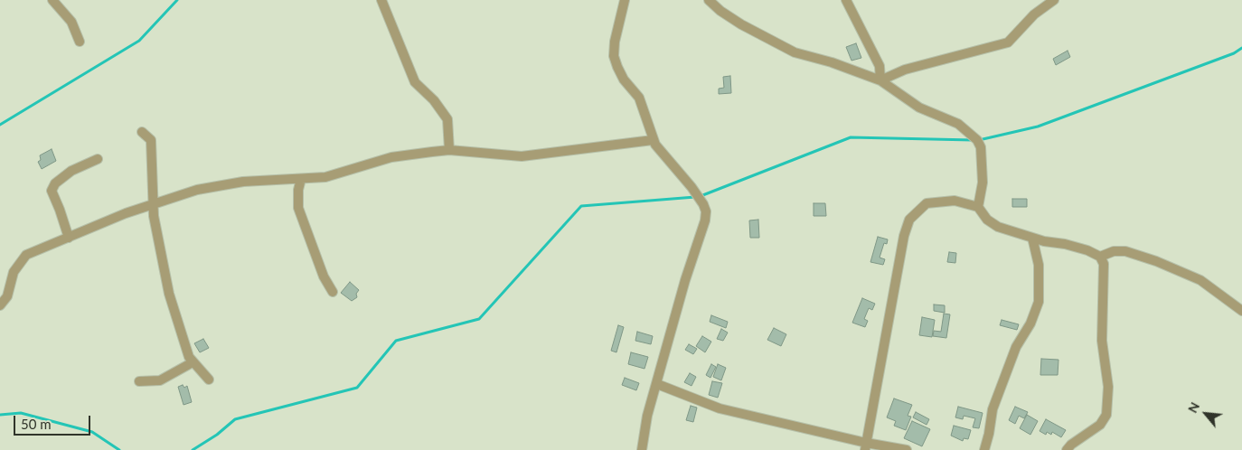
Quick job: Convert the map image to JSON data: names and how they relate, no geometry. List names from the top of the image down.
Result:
{
  "scale_bar": "50 m",
  "north": "top left"
}
